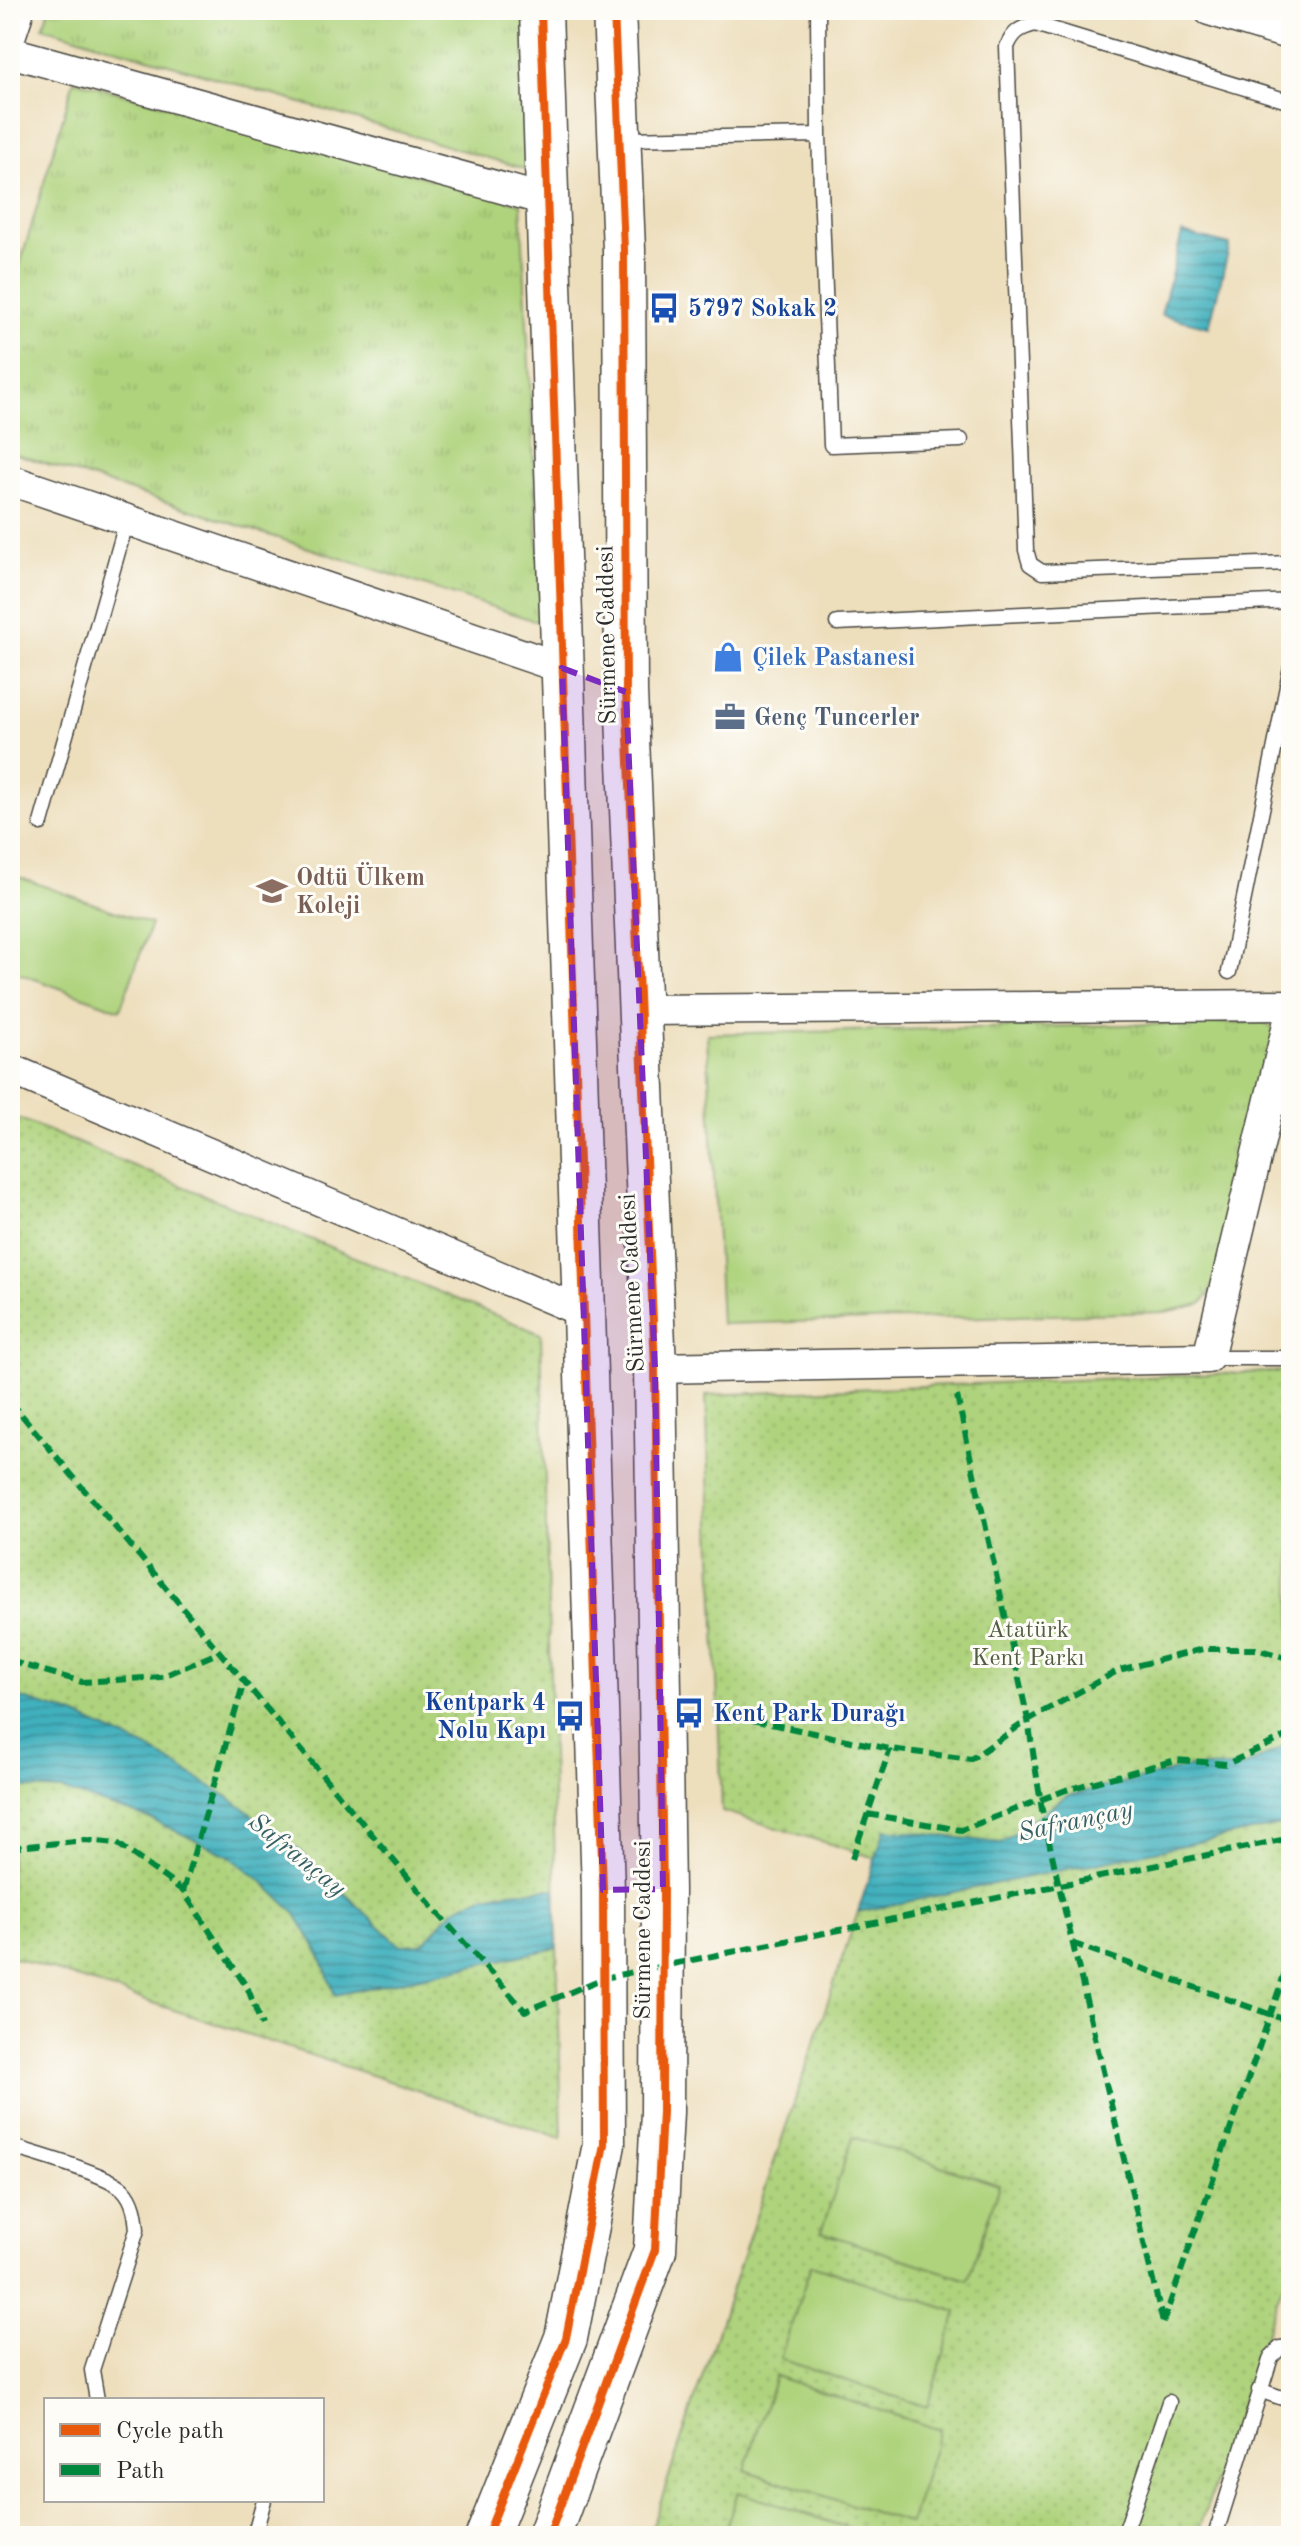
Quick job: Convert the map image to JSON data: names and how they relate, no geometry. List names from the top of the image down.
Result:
{
  "streets": {
    "main road": ["Sürmene Caddesi"]
  },
  "water": ["Safrançay"],
  "parks": ["Atatürk Kent Parkı"],
  "places": {
    "bus stop": ["5797 Sokak 2", "Kent Park Durağı", "Kentpark 4 Nolu Kapı"],
    "shop": ["Çilek Pastanesi"],
    "office": ["Genç Tuncerler"],
    "school or university": ["Odtü Ülkem Koleji"]
  },
  "legend": ["Cycle path", "Path"]
}
